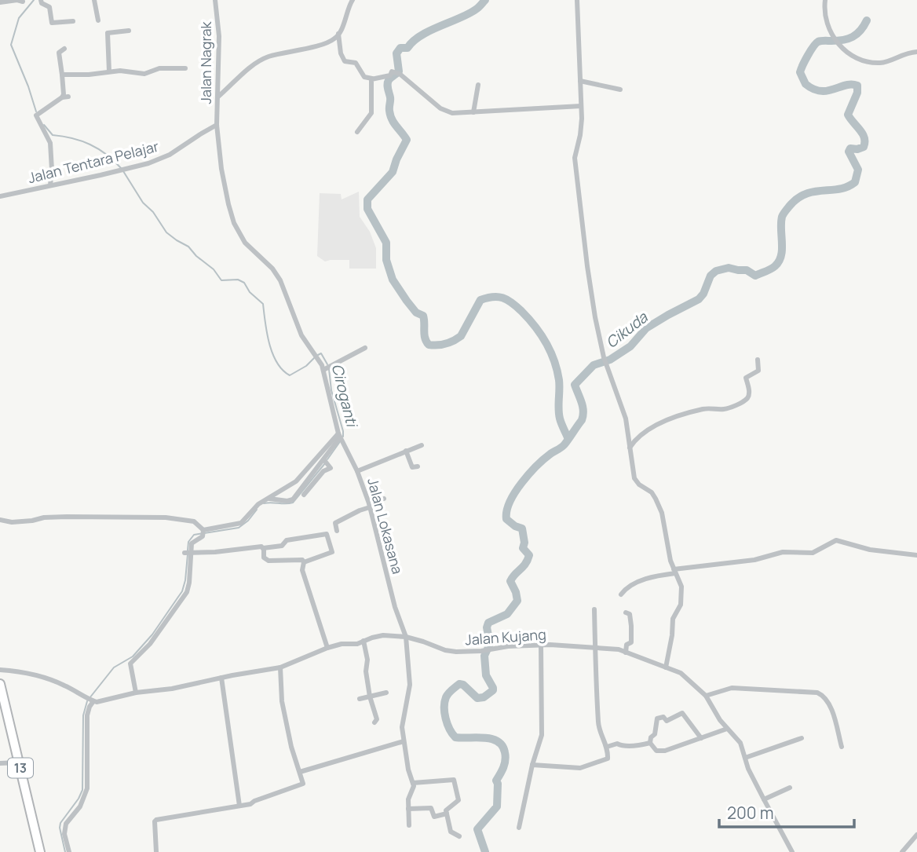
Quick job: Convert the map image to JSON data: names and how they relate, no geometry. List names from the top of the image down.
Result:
{
  "streets": {
    "highway": ["13"],
    "street": [
      "Jalan Nagrak",
      "Jalan Tentara Pelajar",
      "Jalan Lokasana",
      "Jalan Kujang"
    ]
  },
  "crossings": [
    ["Jalan Nagrak", "Jalan Tentara Pelajar"],
    ["Jalan Nagrak", "Jalan Lokasana"],
    ["Jalan Tentara Pelajar", "Jalan Lokasana"],
    ["Jalan Lokasana", "Jalan Kujang"]
  ],
  "water": ["Cikuda", "Ciroganti"],
  "scale_bar": "200 m"
}
